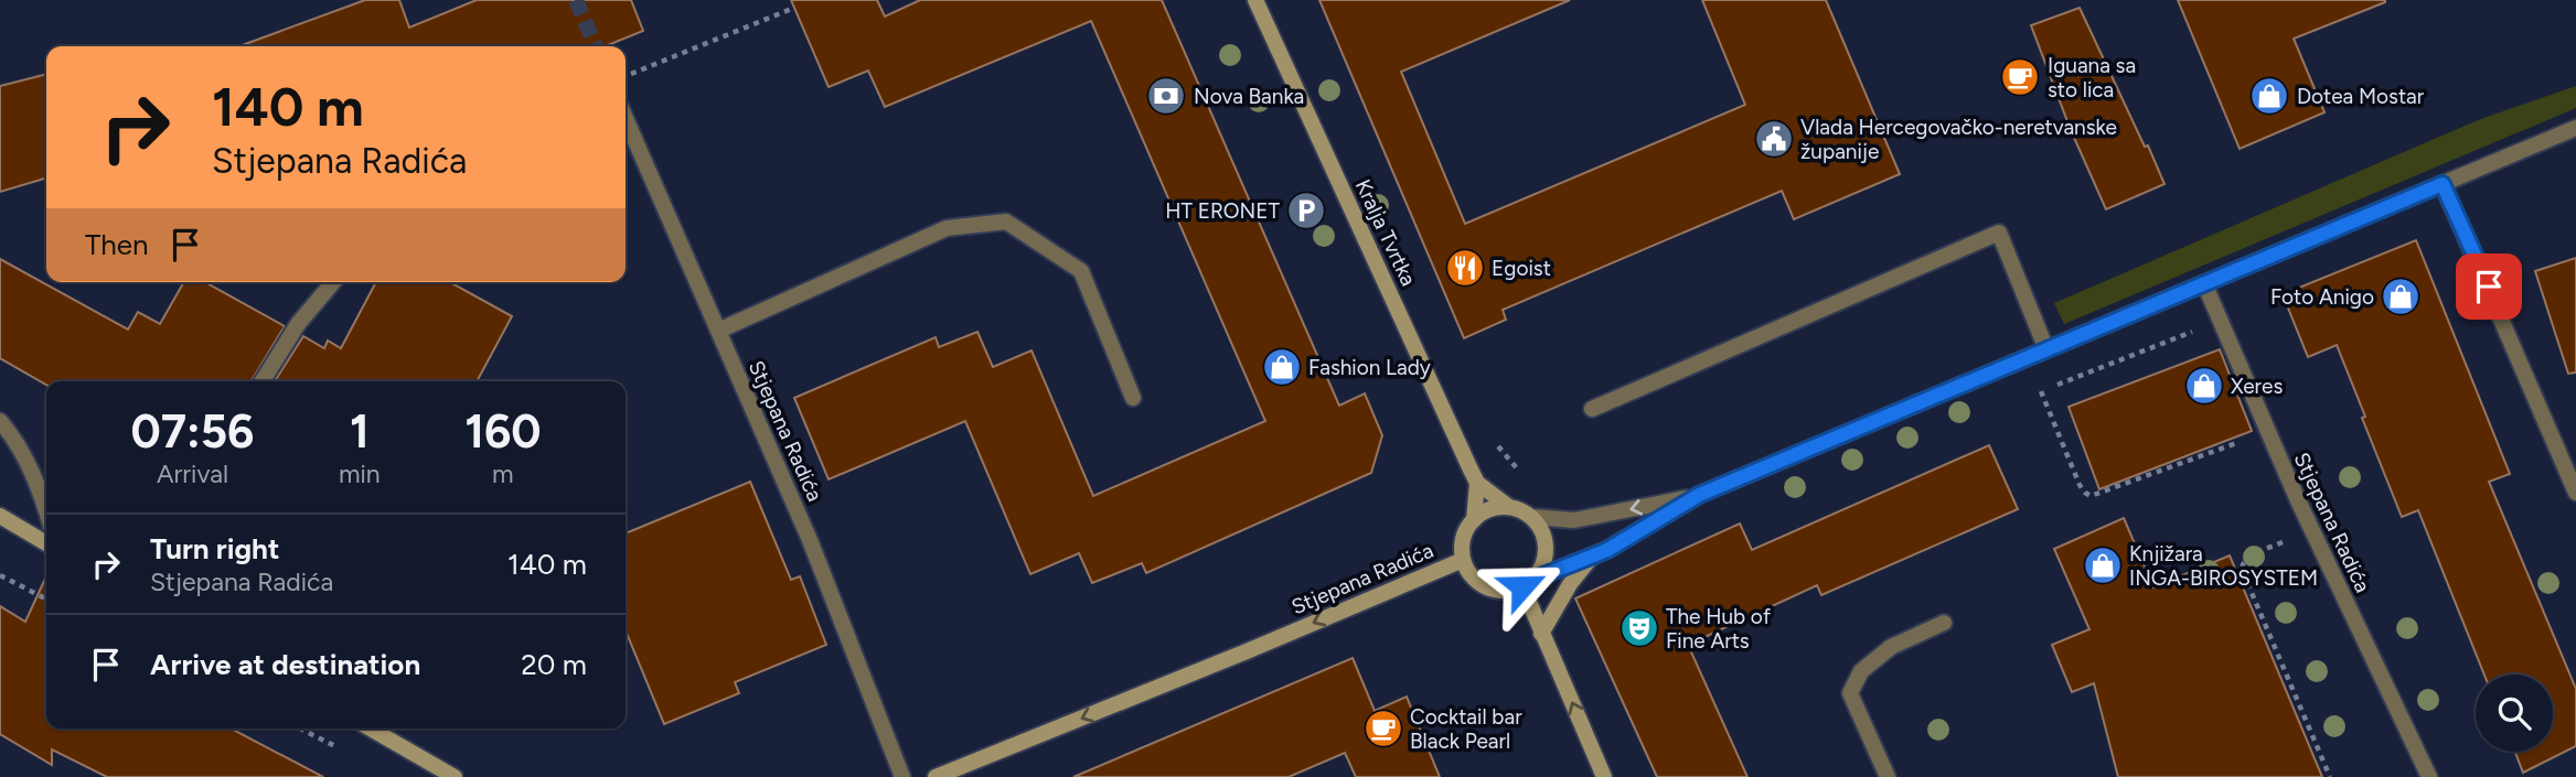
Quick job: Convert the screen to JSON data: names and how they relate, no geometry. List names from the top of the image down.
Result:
{
  "streets": {
    "street": ["Kralja Tvrtka", "Stjepana Radića"]
  },
  "places": {
    "cafe": ["Iguana sa sto lica", "Cocktail bar Black Pearl"],
    "bank": ["Nova Banka"],
    "shop": [
      "Dotea Mostar",
      "Foto Anigo",
      "Fashion Lady",
      "Xeres",
      "Knjižara INGA-BIROSYSTEM"
    ],
    "public building": ["Vlada Hercegovačko-neretvanske županije"],
    "parking": ["HT ERONET"],
    "restaurant": ["Egoist"],
    "theatre": ["The Hub of Fine Arts"]
  },
  "page": {
    "turn": ["140 m", "Stjepana Radića"],
    "then": "Then",
    "eta": [
      "07:56",
      "Arrival",
      "1",
      "min",
      "160",
      "m"
    ],
    "list": [
      {
        "name": "Turn right",
        "note": "Stjepana Radića",
        "value": "140 m"
      },
      {
        "name": "Arrive at destination",
        "value": "20 m"
      }
    ]
  }
}
